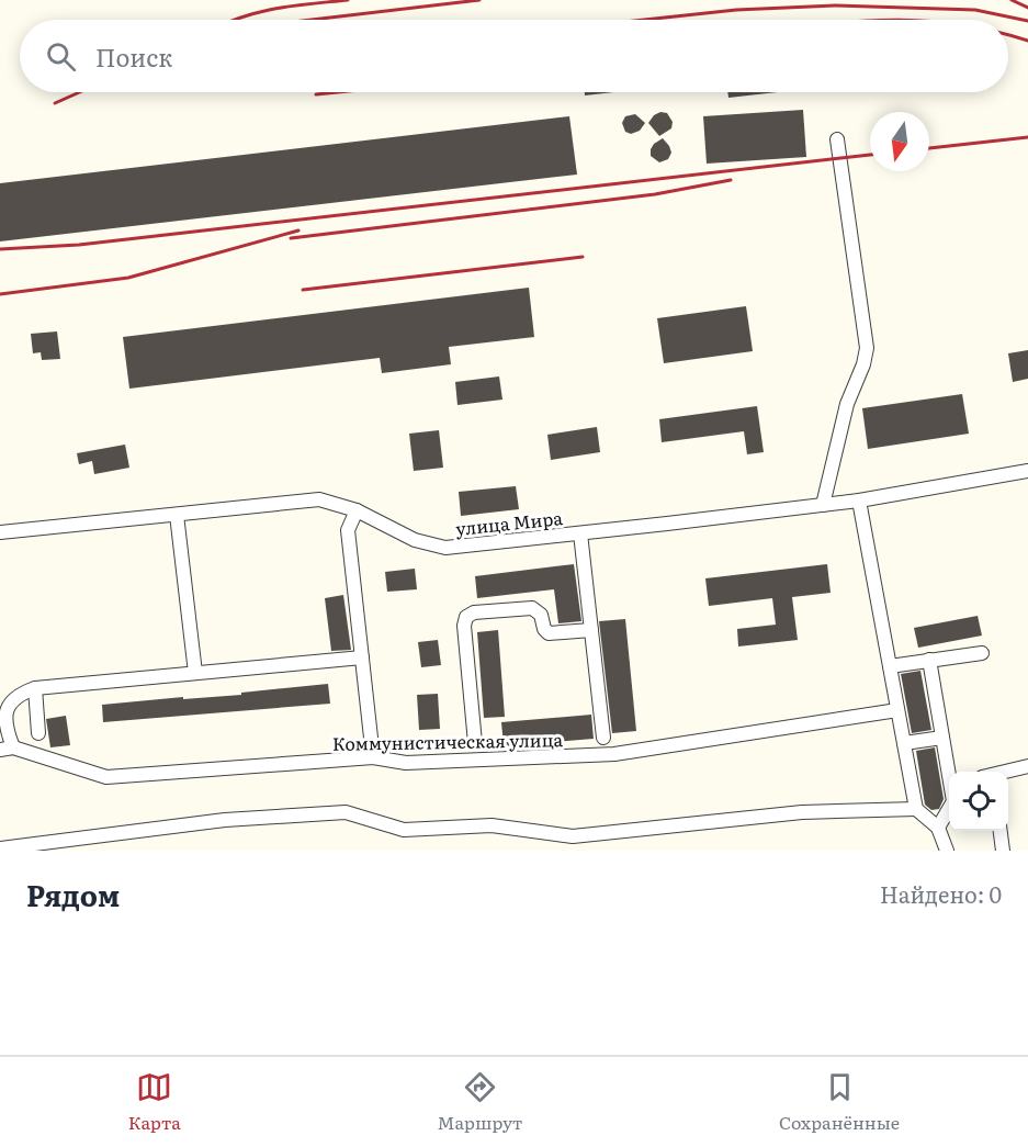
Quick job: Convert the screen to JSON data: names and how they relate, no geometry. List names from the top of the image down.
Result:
{
  "streets": {
    "street": ["улица Мира", "Коммунистическая улица"]
  },
  "north": "bottom",
  "page": {
    "search": "Поиск",
    "heading": ["Рядом", "Найдено: 0"],
    "nav": ["Карта", "Маршрут", "Сохранённые"]
  }
}
